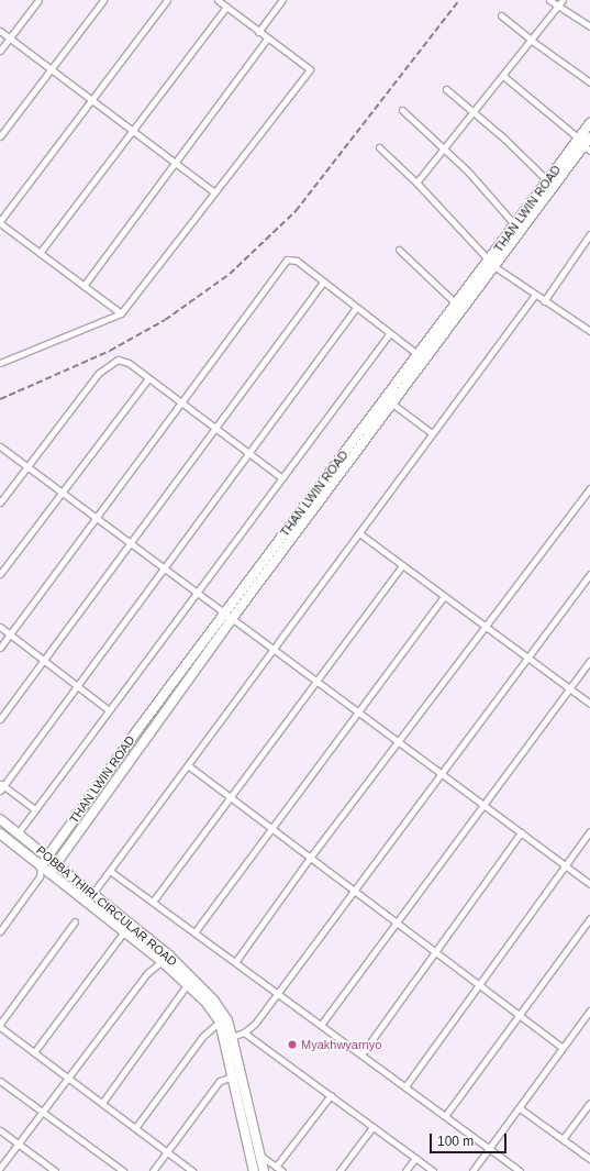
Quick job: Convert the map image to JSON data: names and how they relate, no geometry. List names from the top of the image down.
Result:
{
  "streets": {
    "main road": ["THAN LWIN ROAD", "POBBA THIRI CIRCULAR ROAD"]
  },
  "crossings": [
    ["THAN LWIN ROAD", "POBBA THIRI CIRCULAR ROAD"]
  ],
  "places": ["Myakhwyarnyo"],
  "scale_bar": "100 m"
}
